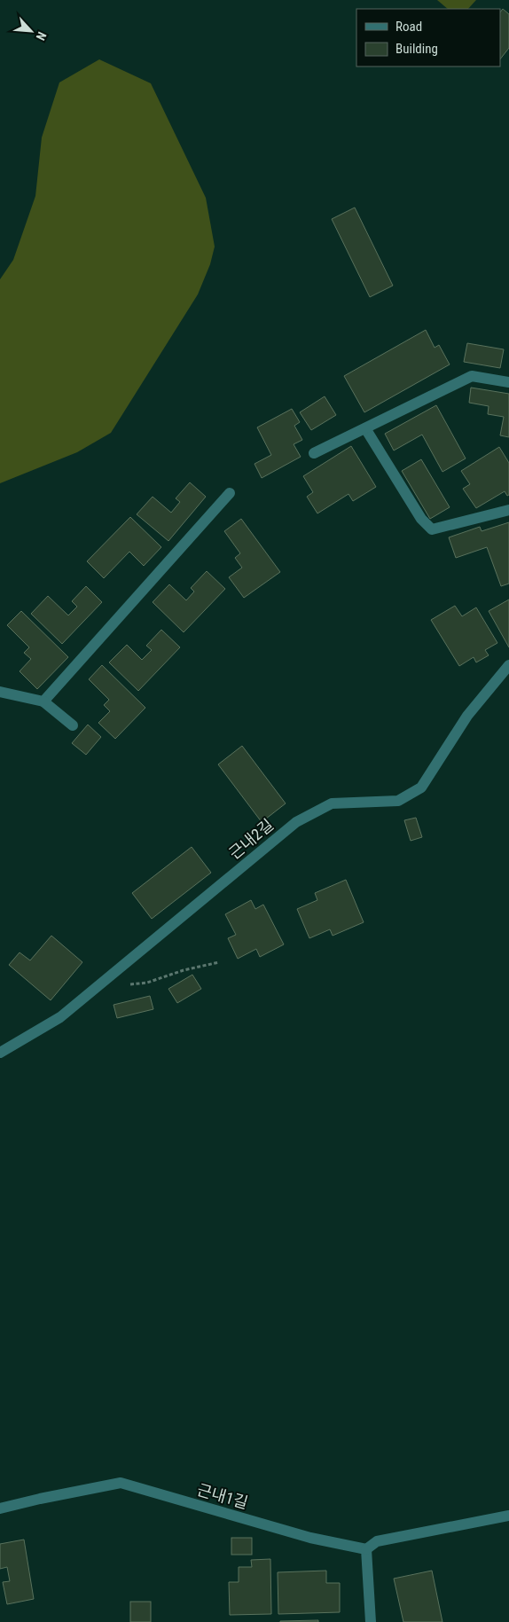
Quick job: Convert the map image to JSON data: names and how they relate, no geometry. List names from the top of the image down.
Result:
{
  "streets": {
    "street": ["근내2길", "근내1길"]
  },
  "legend": ["Road", "Building"],
  "north": "bottom right"
}
